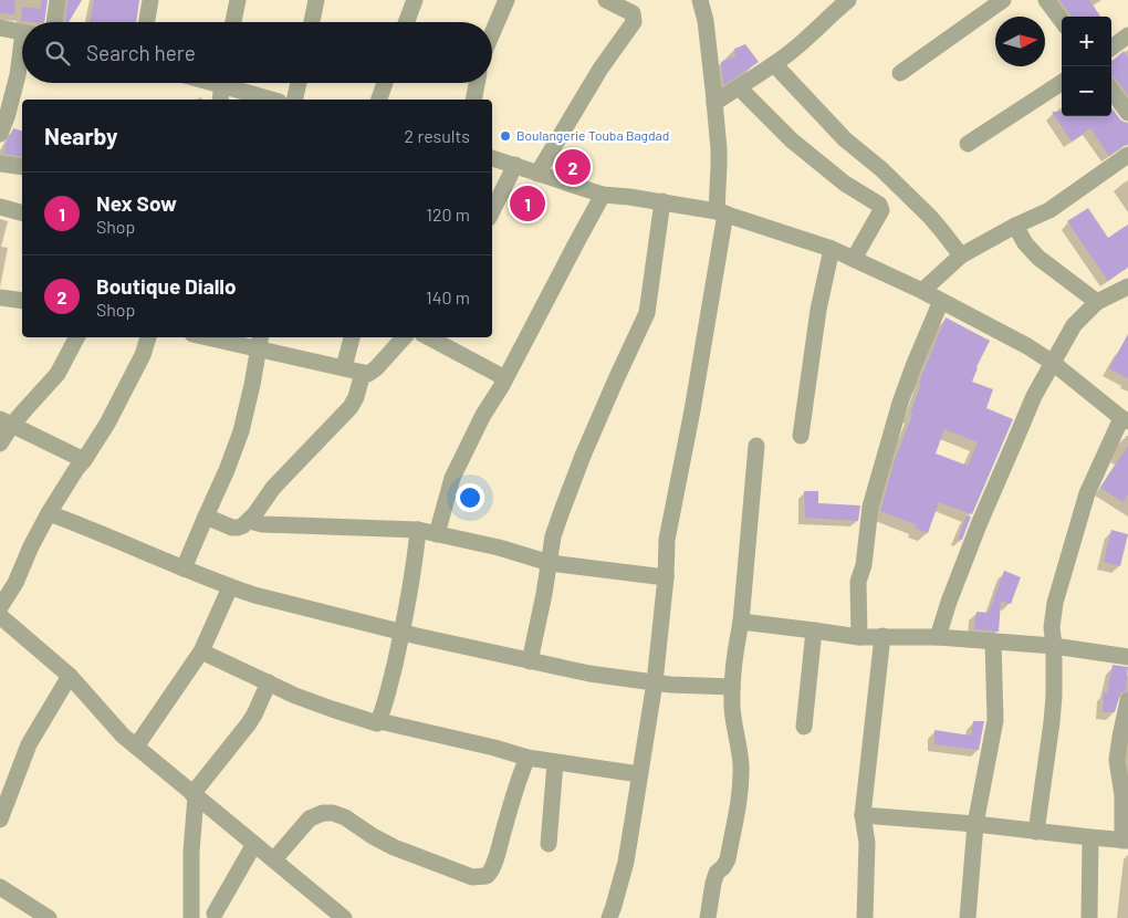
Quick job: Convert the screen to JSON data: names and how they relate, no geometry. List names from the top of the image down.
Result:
{
  "places": ["Boulangerie Touba Bagdad"],
  "north": "right",
  "page": {
    "map_buttons": ["+", "−"],
    "search": "Search here",
    "heading": ["Nearby", "2 results"],
    "pins": ["2", "1"],
    "list": [
      {
        "mark": "1",
        "name": "Nex Sow",
        "note": "Shop",
        "value": "120 m"
      },
      {
        "mark": "2",
        "name": "Boutique Diallo",
        "note": "Shop",
        "value": "140 m"
      }
    ]
  }
}
